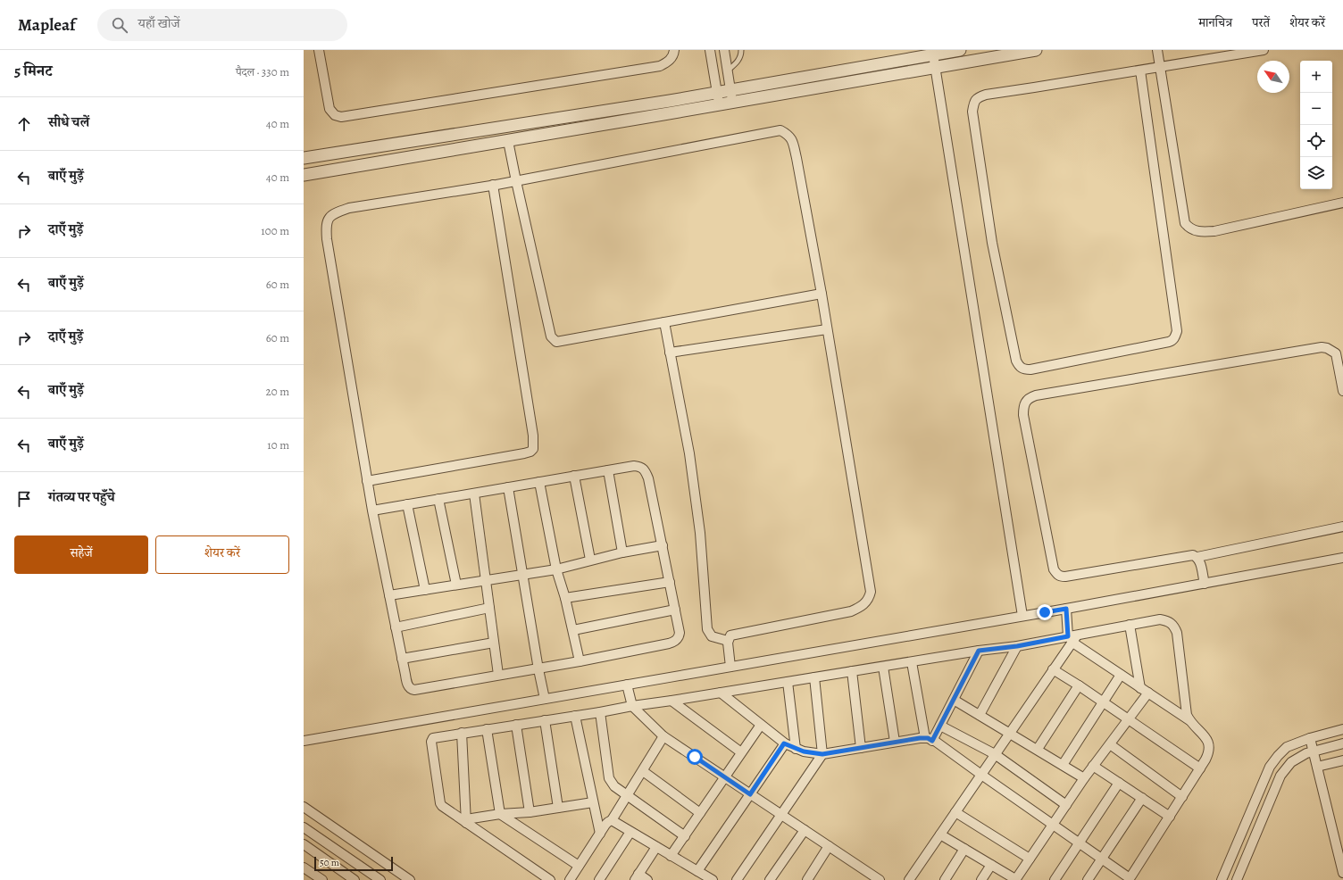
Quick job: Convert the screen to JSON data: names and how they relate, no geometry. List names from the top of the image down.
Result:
{
  "scale_bar": "50 m",
  "north": "top left",
  "page": {
    "header": "Mapleaf",
    "search": "यहाँ खोजें",
    "nav": ["मानचित्र", "परतें", "शेयर करें"],
    "heading": ["5 मिनट", "पैदल · 330 m"],
    "map_buttons": ["+", "−"],
    "list": [
      ["सीधे चलें", "40 m"],
      ["बाएँ मुड़ें", "40 m"],
      ["दाएँ मुड़ें", "100 m"],
      ["बाएँ मुड़ें", "60 m"],
      ["दाएँ मुड़ें", "60 m"],
      ["बाएँ मुड़ें", "20 m"],
      ["बाएँ मुड़ें", "10 m"],
      "गंतव्य पर पहुँचे"
    ],
    "buttons": ["सहेजें", "शेयर करें"],
    "scale": "50 m"
  }
}
